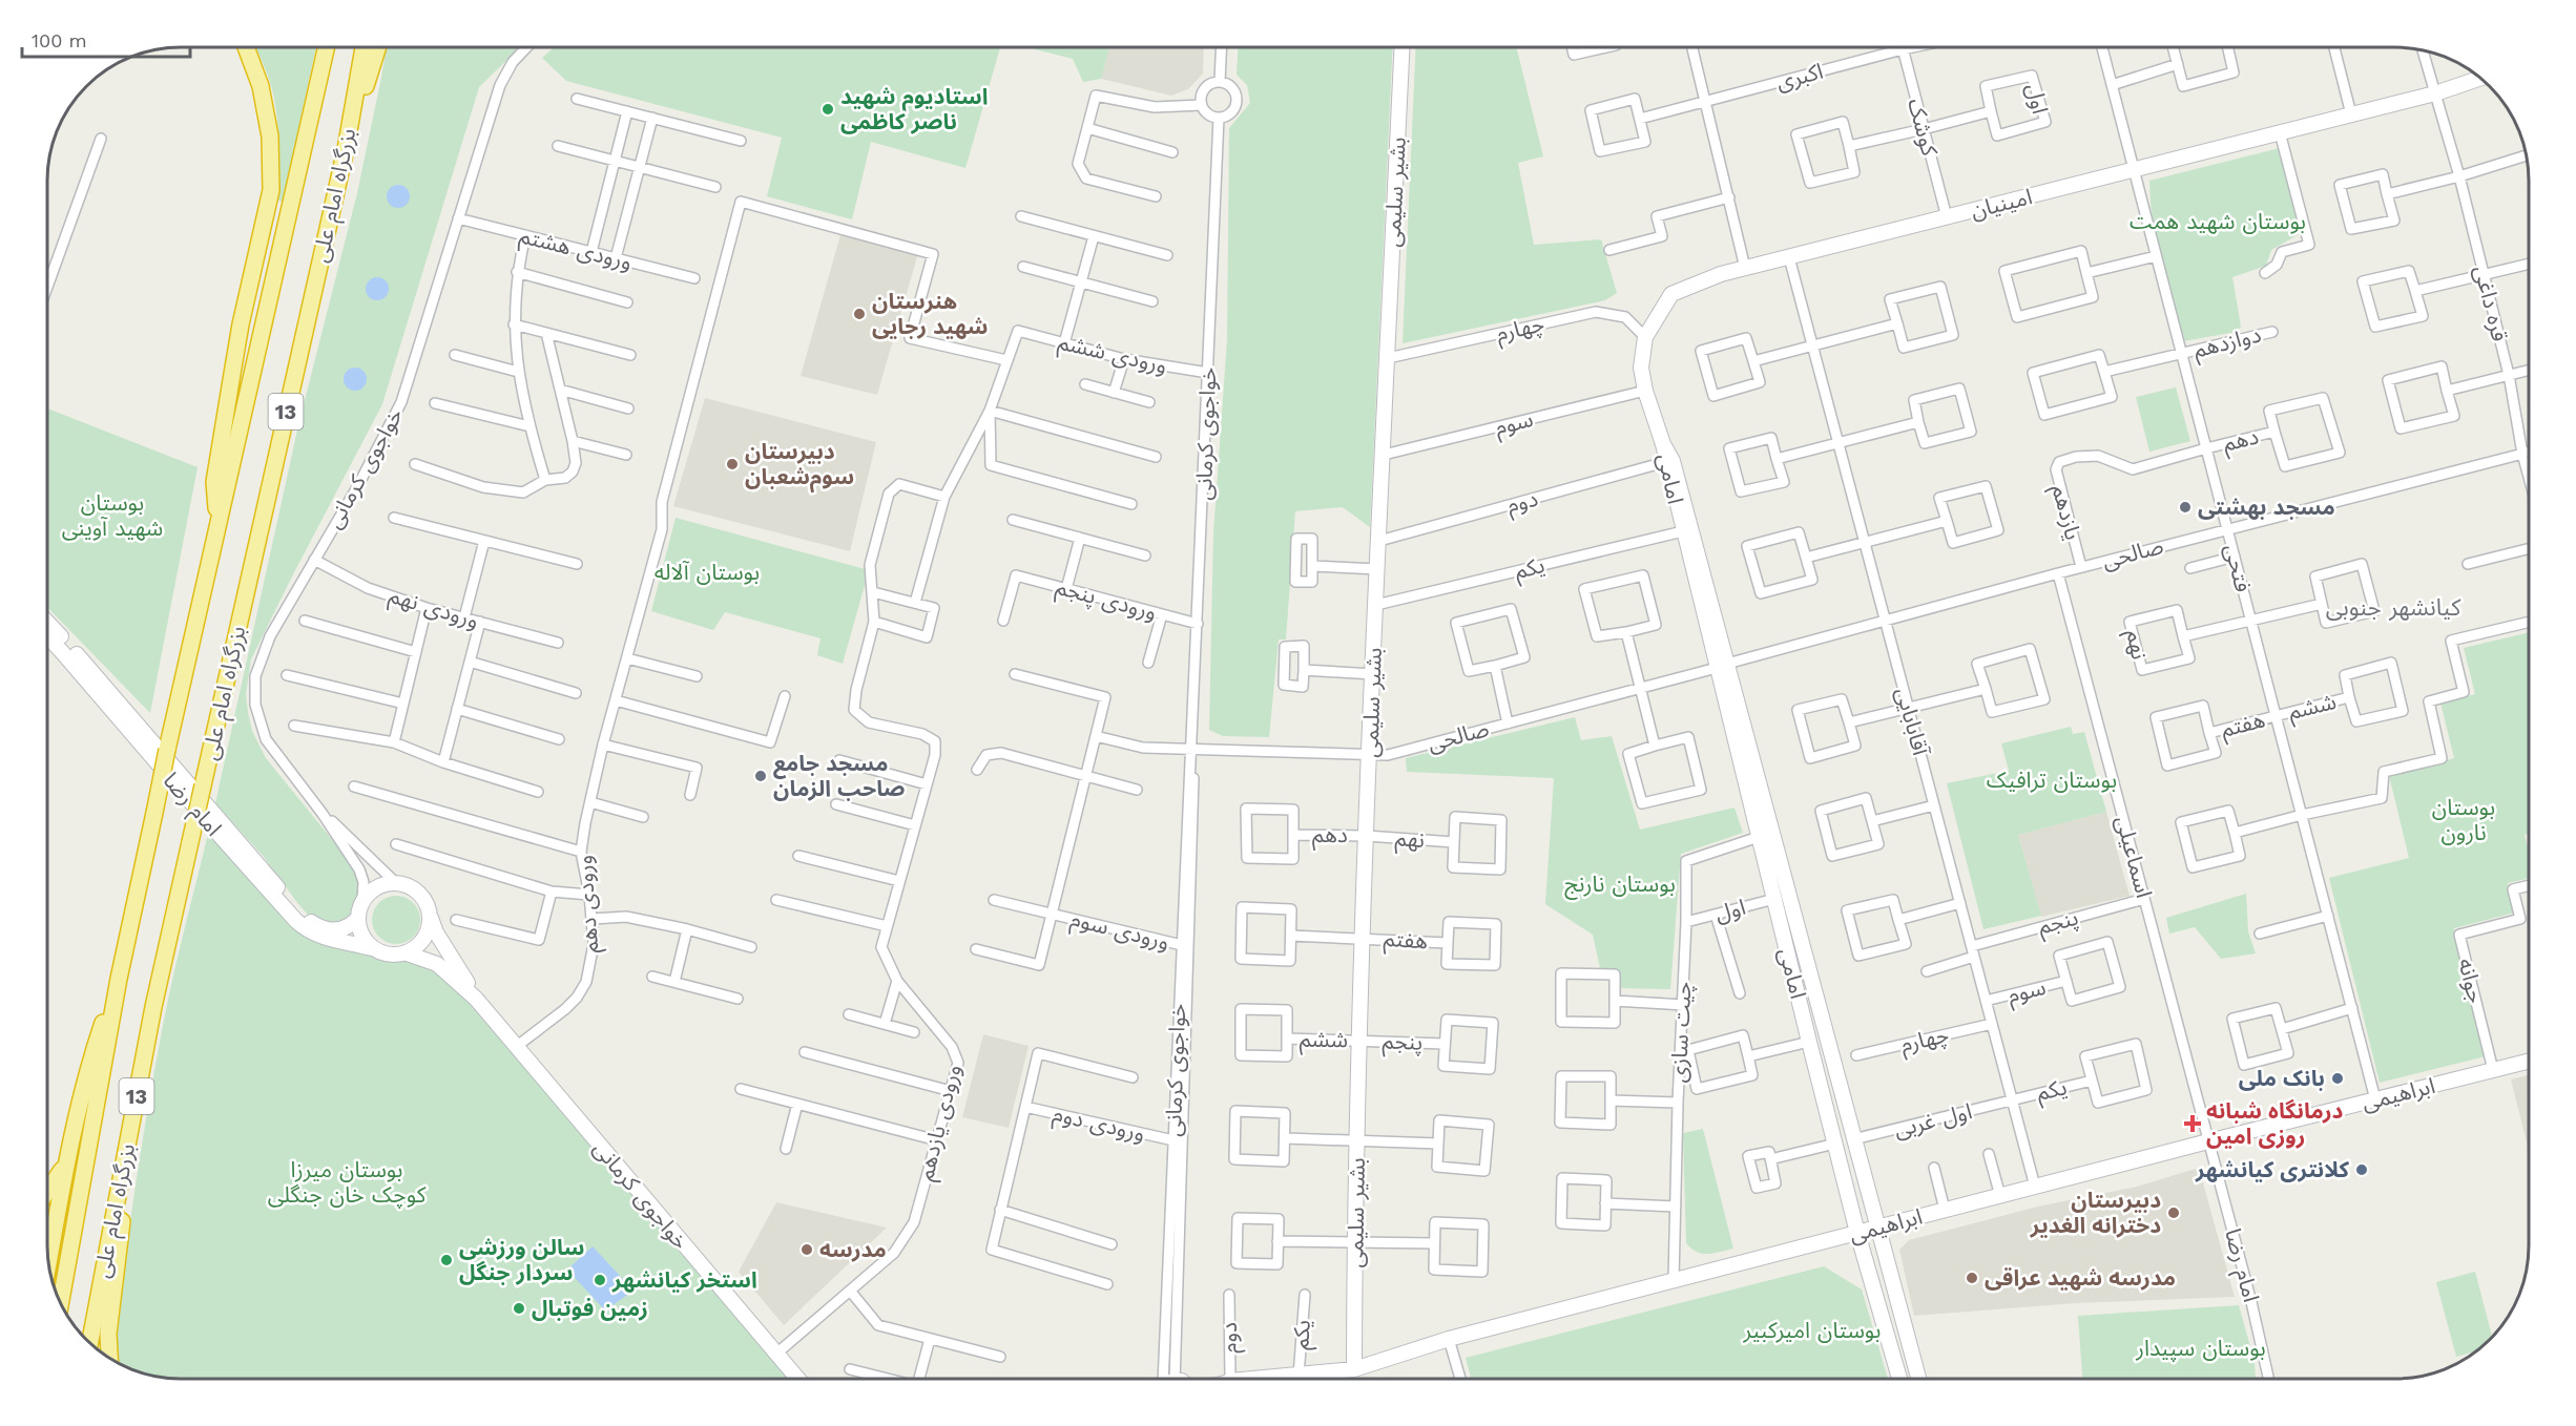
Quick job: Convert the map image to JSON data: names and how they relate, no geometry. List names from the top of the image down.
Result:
{
  "streets": {
    "highway": ["بزرگراه امام علی", "13"],
    "main road": [
      "بشیر سلیمی",
      "امینیان",
      "خواجوی کرمانی",
      "امامی",
      "امام رضا",
      "ابراهیمی"
    ],
    "street": [
      "اکبری",
      "اول",
      "کوشک",
      "ورودی هشتم",
      "قره داغی",
      "چهارم",
      "دوازدهم",
      "ورودی ششم",
      "سوم",
      "دهم",
      "دوم",
      "یازدهم",
      "صالحی",
      "یکم",
      "فتحی",
      "ورودی پنجم",
      "ورودی نهم",
      "نهم",
      "ششم",
      "آقابابایی",
      "هفتم",
      "اسماعیلی",
      "ورودی دهم",
      "پنجم",
      "ورودی سوم",
      "جوانه",
      "چیت سازی",
      "اول غربی",
      "ورودی یازدهم",
      "ورودی دوم"
    ]
  },
  "crossings": [
    ["اکبری", "کوشک"],
    ["اول", "امامی"],
    ["اول", "چیت سازی"],
    ["کوشک", "امینیان"],
    ["بشیر سلیمی", "چهارم"],
    ["بشیر سلیمی", "سوم"],
    ["بشیر سلیمی", "دهم"],
    ["بشیر سلیمی", "دوم"],
    ["بشیر سلیمی", "صالحی"],
    ["بشیر سلیمی", "یکم"],
    ["بشیر سلیمی", "نهم"],
    ["بشیر سلیمی", "ششم"],
    ["بشیر سلیمی", "هفتم"],
    ["بشیر سلیمی", "پنجم"],
    ["بشیر سلیمی", "ابراهیمی"],
    ["امینیان", "قره داغی"],
    ["امینیان", "چهارم"],
    ["امینیان", "سوم"],
    ["امینیان", "امامی"],
    ["امینیان", "فتحی"],
    ["امینیان", "آقابابایی"],
    ["ورودی هشتم", "خواجوی کرمانی"],
    ["قره داغی", "صالحی"],
    ["چهارم", "آقابابایی"],
    ["دوازدهم", "فتحی"],
    ["ورودی ششم", "خواجوی کرمانی"],
    ["ورودی ششم", "ورودی دهم"],
    ["سوم", "آقابابایی"],
    ["خواجوی کرمانی", "صالحی"],
    ["خواجوی کرمانی", "ورودی پنجم"],
    ["خواجوی کرمانی", "ورودی نهم"],
    ["خواجوی کرمانی", "ورودی دهم"],
    ["خواجوی کرمانی", "ورودی سوم"],
    ["خواجوی کرمانی", "ورودی یازدهم"],
    ["خواجوی کرمانی", "ورودی دوم"],
    ["دهم", "یازدهم"],
    ["دهم", "فتحی"],
    ["دهم", "نهم"],
    ["امامی", "دوم"],
    ["امامی", "صالحی"],
    ["امامی", "یکم"],
    ["امامی", "چیت سازی"],
    ["امامی", "ابراهیمی"],
    ["امامی", "اول غربی"],
    ["یازدهم", "صالحی"],
    ["یازدهم", "فتحی"],
    ["صالحی", "فتحی"],
    ["صالحی", "آقابابایی"],
    ["صالحی", "اسماعیلی"],
    ["یکم", "آقابابایی"],
    ["یکم", "ابراهیمی"],
    ["یکم", "اول غربی"],
    ["فتحی", "ششم"],
    ["فتحی", "هفتم"],
    ["فتحی", "ابراهیمی"],
    ["ششم", "هفتم"],
    ["ششم", "پنجم"],
    ["آقابابایی", "پنجم"],
    ["آقابابایی", "ابراهیمی"],
    ["آقابابایی", "اول غربی"],
    ["امام رضا", "اسماعیلی"],
    ["امام رضا", "ابراهیمی"],
    ["اسماعیلی", "پنجم"],
    ["اسماعیلی", "ابراهیمی"],
    ["جوانه", "ابراهیمی"],
    ["چیت سازی", "ابراهیمی"]
  ],
  "districts": ["کیانشهر جنوبی"],
  "parks": [
    "بوستان شهید همت",
    "بوستان شهید آوینی",
    "بوستان آلاله",
    "بوستان ترافیک",
    "بوستان نارون",
    "بوستان نارنج",
    "بوستان میرزا کوچک خان جنگلی",
    "بوستان امیرکبیر",
    "بوستان سپیدار"
  ],
  "places": {
    "other": [
      "استادیوم شهید ناصر کاظمی",
      "هنرستان شهید رجایی",
      "دبیرستان سوم‌شعبان",
      "مسجد بهشتی",
      "مسجد جامع صاحب الزمان",
      "بانک ملی",
      "کلانتری کیانشهر",
      "دبیرستان دخترانه الغدیر",
      "مدرسه",
      "سالن ورزشی سردار جنگل",
      "مدرسه شهید عراقی",
      "استخر کیانشهر",
      "زمین فوتبال"
    ],
    "health": ["درمانگاه شبانه روزی امین"]
  },
  "scale_bar": "100 m"
}
